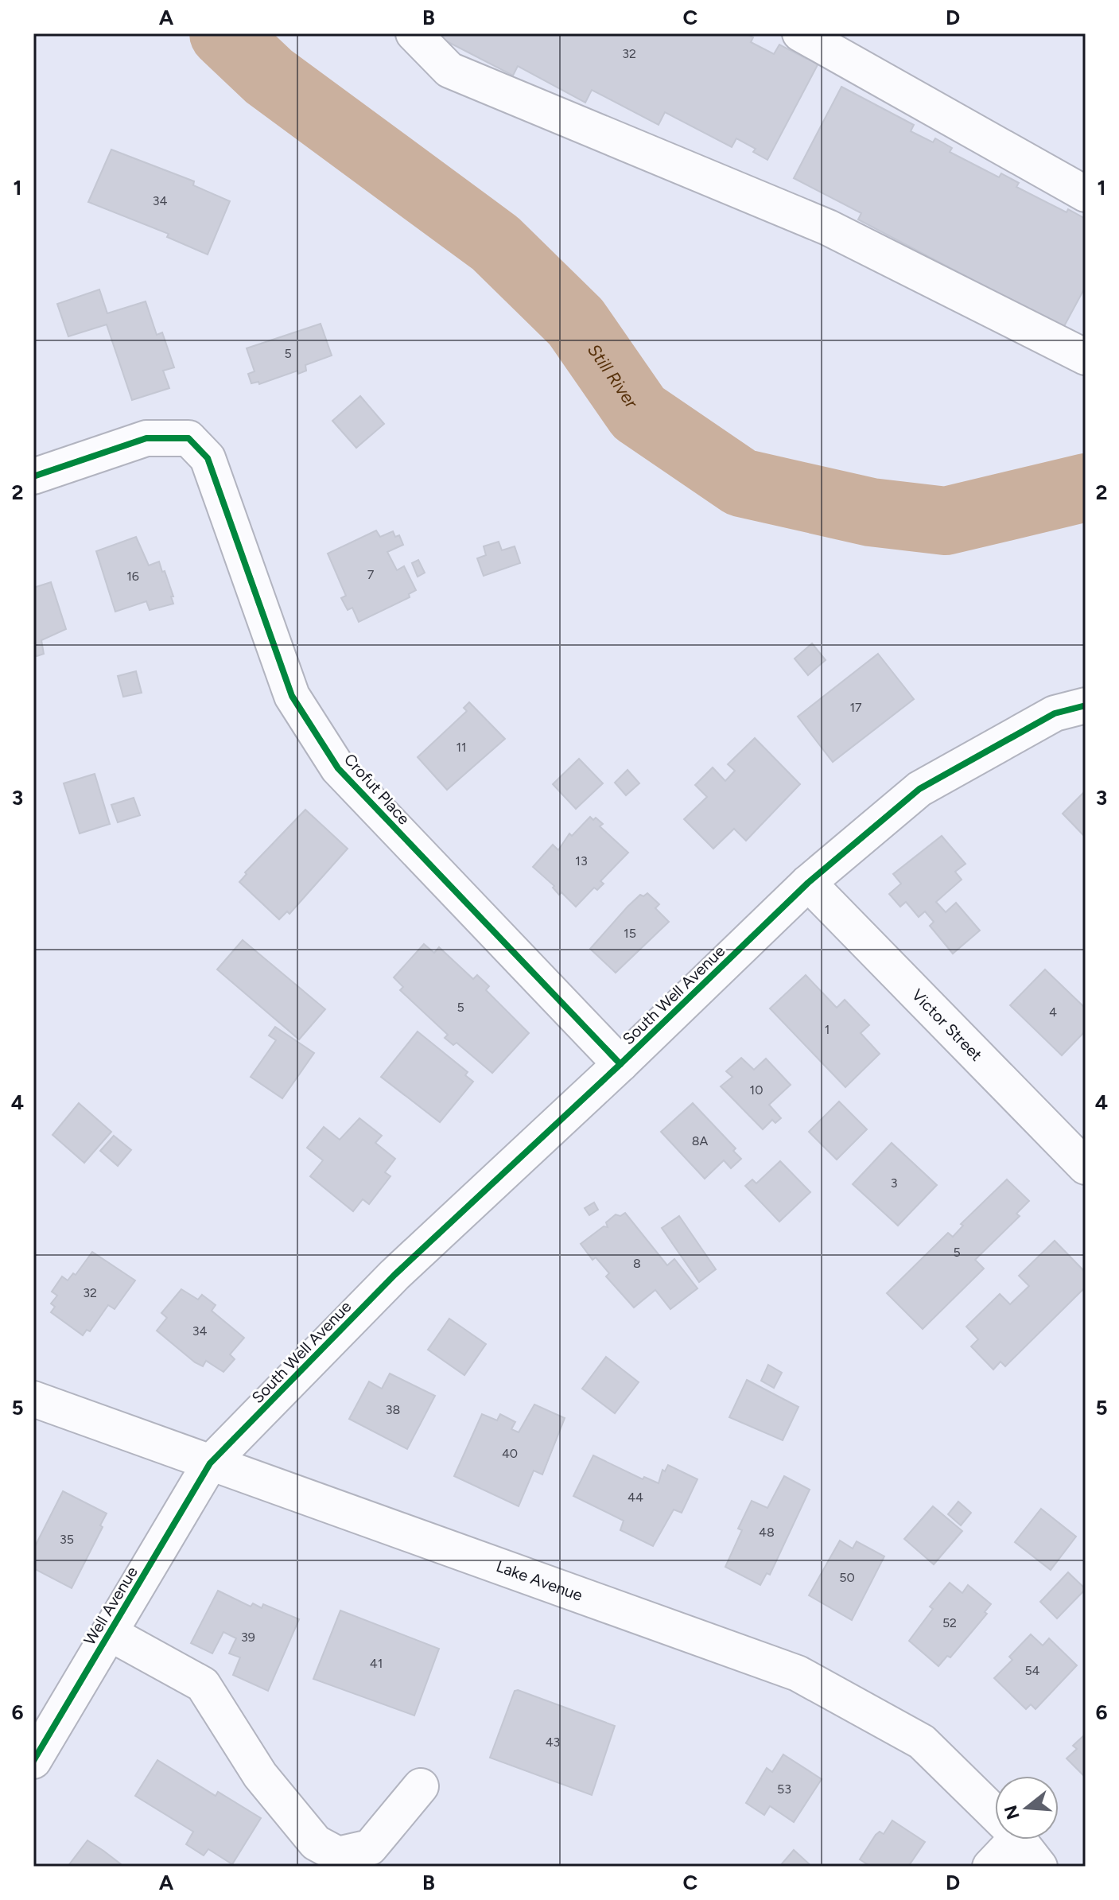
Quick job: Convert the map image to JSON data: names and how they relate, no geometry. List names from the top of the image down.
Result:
{
  "streets": {
    "street": [
      "Crofut Place",
      "South Well Avenue",
      "Victor Street",
      "Lake Avenue",
      "Well Avenue"
    ]
  },
  "crossings": [
    ["Crofut Place", "South Well Avenue"],
    ["South Well Avenue", "Victor Street"],
    ["South Well Avenue", "Lake Avenue"],
    ["South Well Avenue", "Well Avenue"],
    ["Lake Avenue", "Well Avenue"]
  ],
  "water": ["Still River"],
  "house_numbers": [
    "32",
    "34",
    "5",
    "7",
    "16",
    "17",
    "11",
    "13",
    "15",
    "5",
    "4",
    "1",
    "10",
    "8A",
    "3",
    "5",
    "8",
    "32",
    "34",
    "38",
    "40",
    "44",
    "48",
    "35",
    "50",
    "52",
    "39",
    "41",
    "54",
    "43",
    "53"
  ],
  "north": "left",
  "grid": {
    "columns": [
      "A",
      "B",
      "C",
      "D"
    ],
    "rows": [
      "1",
      "2",
      "3",
      "4",
      "5",
      "6"
    ]
  }
}
